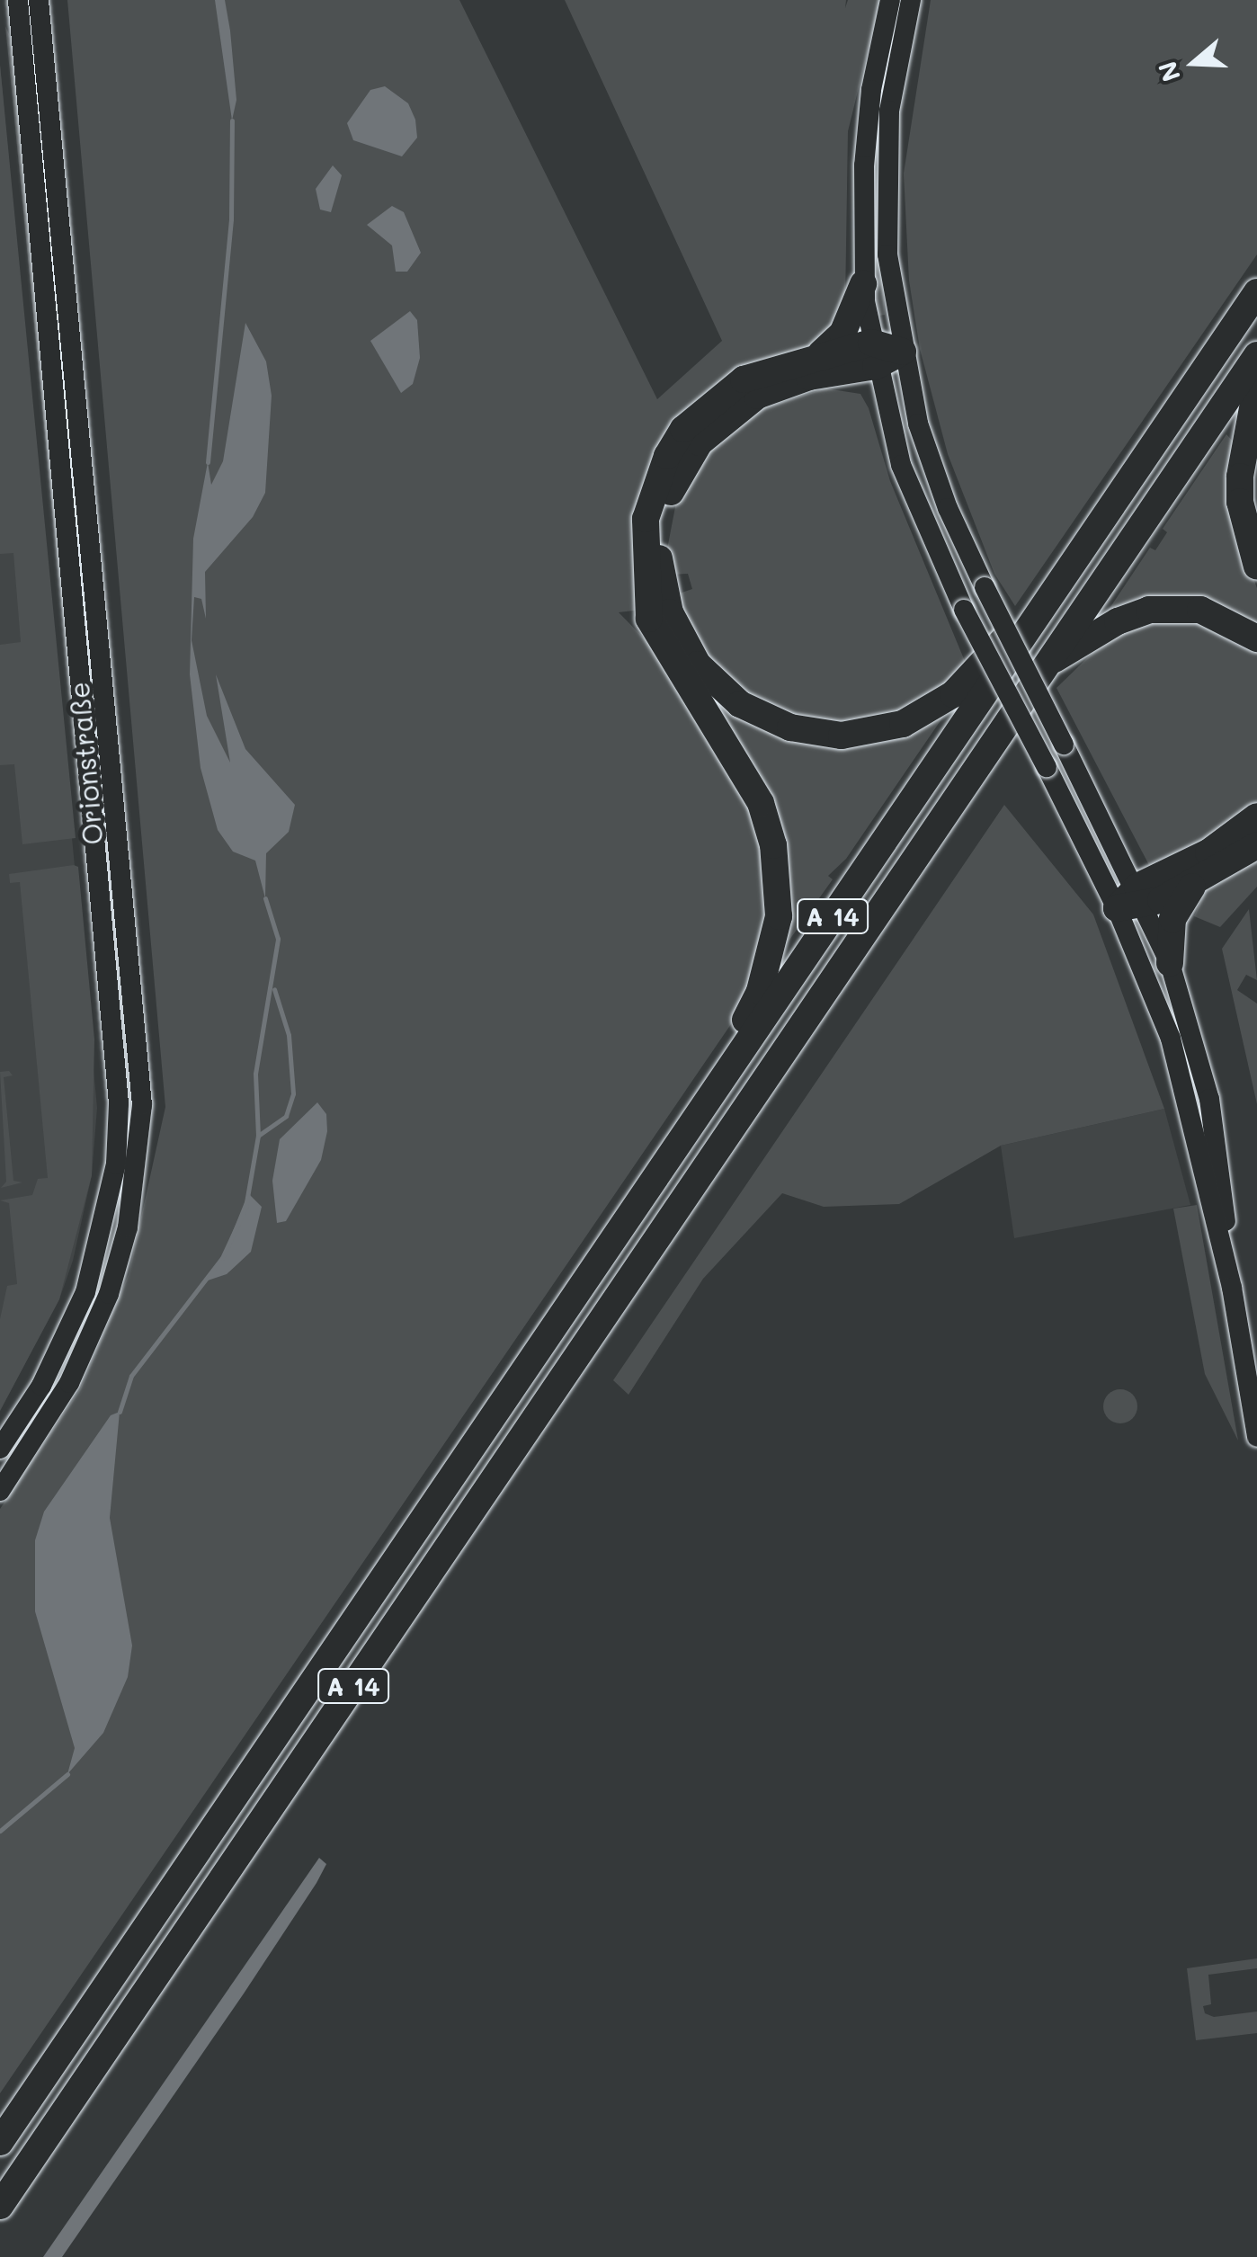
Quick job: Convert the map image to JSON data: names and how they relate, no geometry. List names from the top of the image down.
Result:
{
  "streets": {
    "highway": ["A 14"],
    "street": ["Orionstraße"]
  },
  "north": "left"
}
